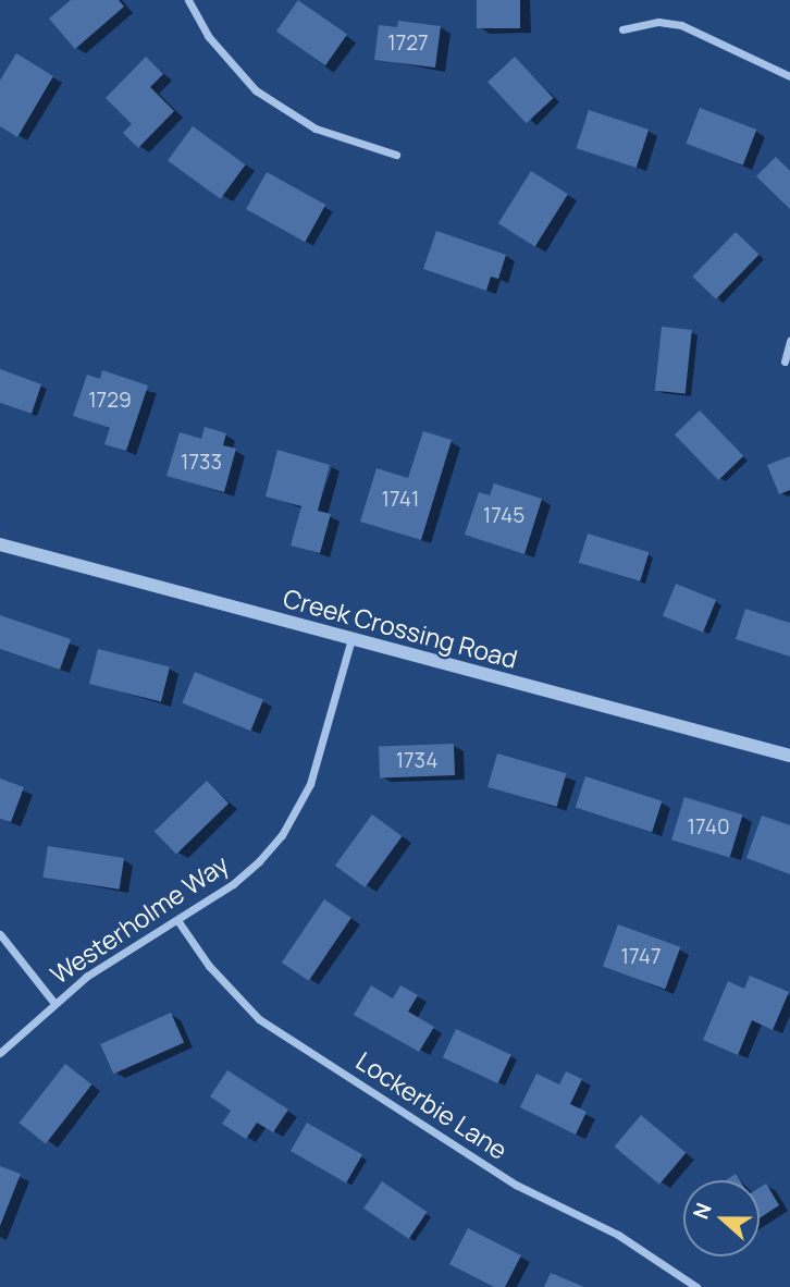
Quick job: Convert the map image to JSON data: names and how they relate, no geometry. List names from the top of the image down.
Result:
{
  "streets": {
    "street": ["Creek Crossing Road", "Westerholme Way", "Lockerbie Lane"]
  },
  "crossings": [
    ["Creek Crossing Road", "Westerholme Way"],
    ["Westerholme Way", "Lockerbie Lane"]
  ],
  "house_numbers": [
    "1727",
    "1729",
    "1733",
    "1741",
    "1745",
    "1734",
    "1740",
    "1747"
  ],
  "north": "left"
}
